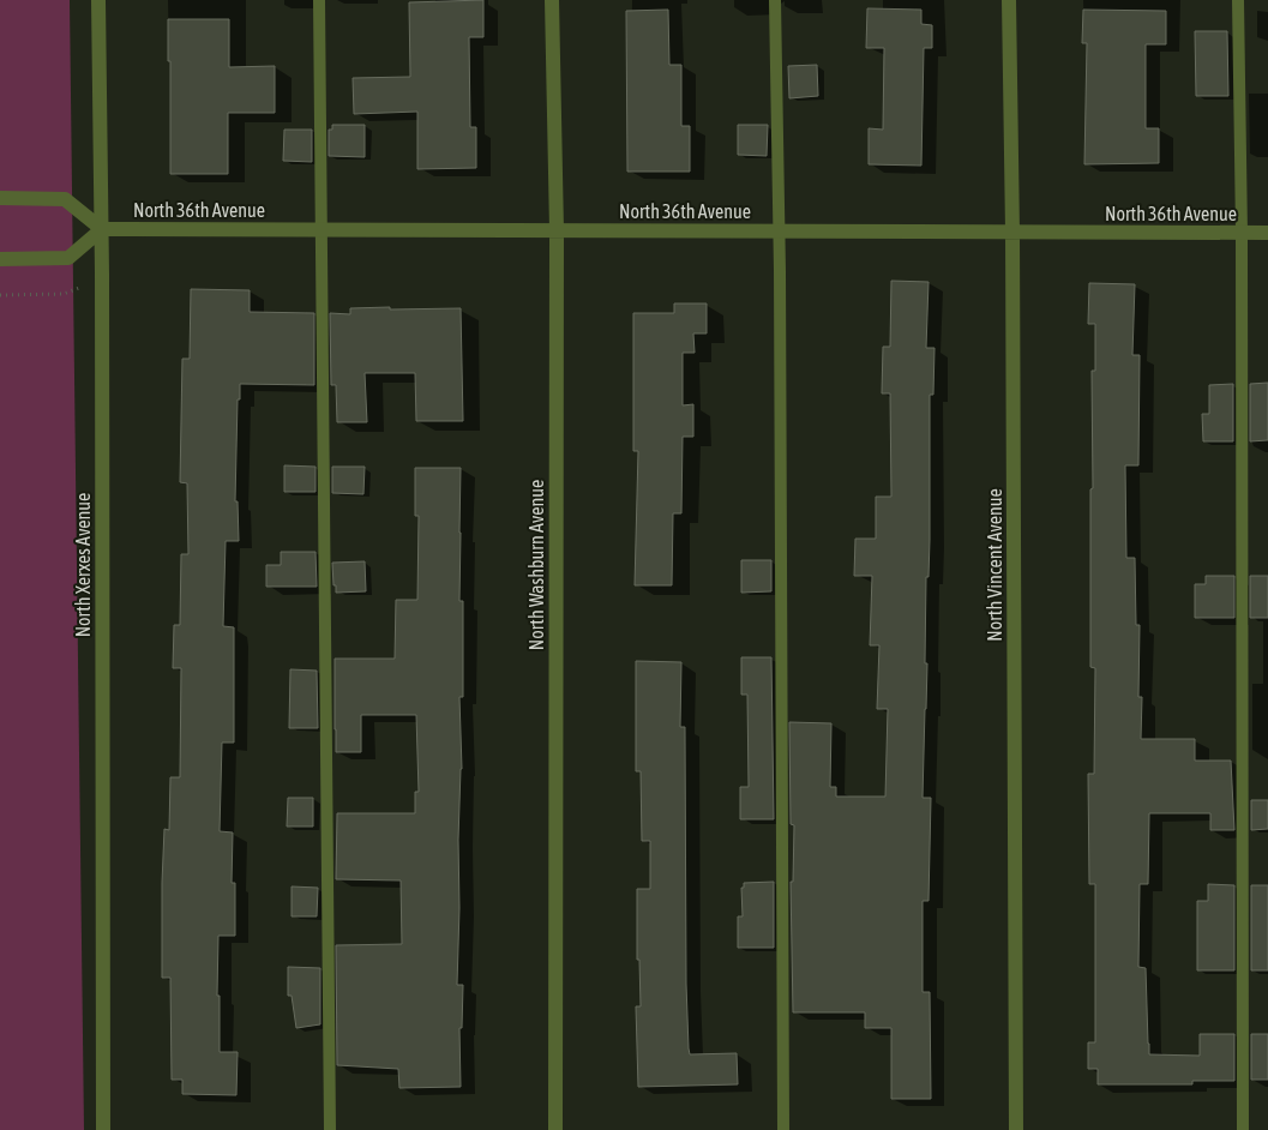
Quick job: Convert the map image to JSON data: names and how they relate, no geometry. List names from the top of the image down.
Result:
{
  "streets": {
    "street": [
      "North 36th Avenue",
      "North Xerxes Avenue",
      "North Washburn Avenue",
      "North Vincent Avenue"
    ]
  },
  "crossings": [
    ["North 36th Avenue", "North Xerxes Avenue"],
    ["North 36th Avenue", "North Washburn Avenue"],
    ["North 36th Avenue", "North Vincent Avenue"]
  ]
}
